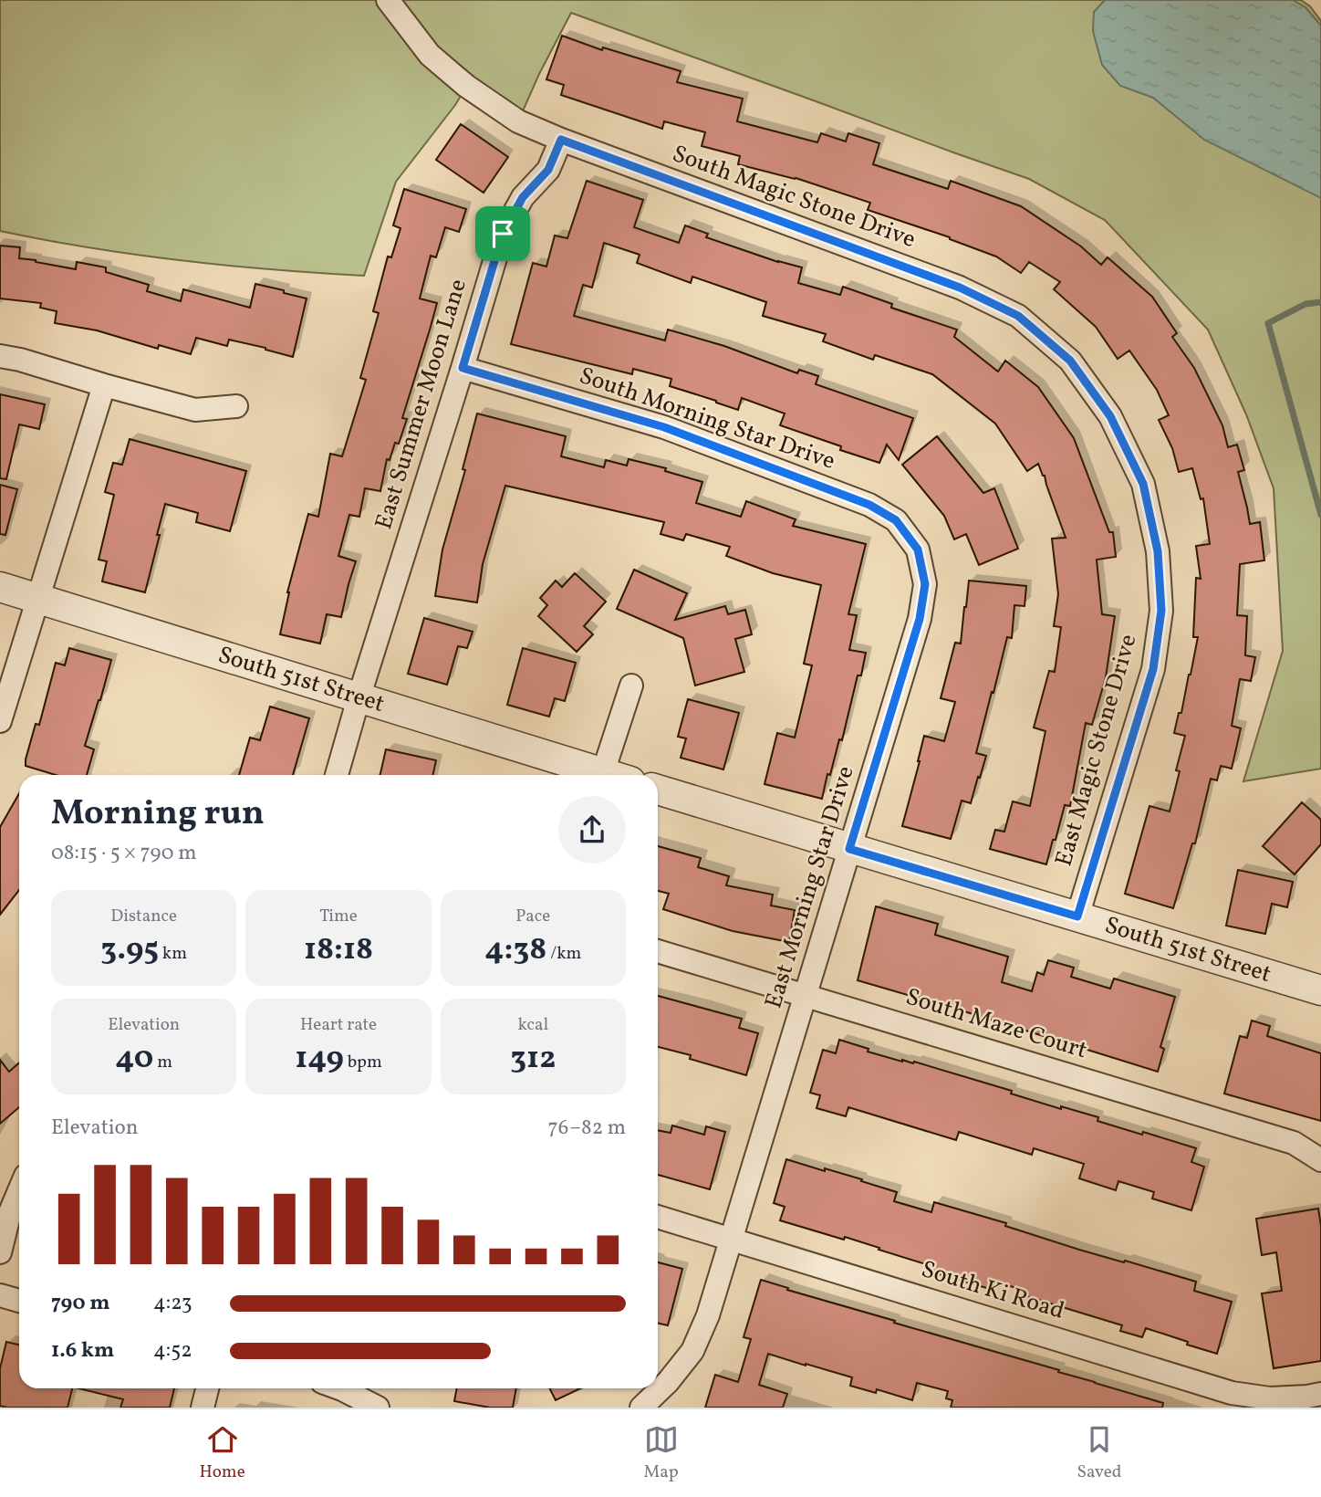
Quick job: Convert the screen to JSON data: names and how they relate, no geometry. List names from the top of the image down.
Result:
{
  "streets": {
    "street": [
      "South Magic Stone Drive",
      "East Summer Moon Lane",
      "South Morning Star Drive",
      "South 51st Street",
      "East Magic Stone Drive",
      "East Morning Star Drive",
      "South Maze Court",
      "South Ki Road"
    ]
  },
  "crossings": [
    ["South Magic Stone Drive", "East Summer Moon Lane"],
    ["South Magic Stone Drive", "East Magic Stone Drive"],
    ["East Summer Moon Lane", "South Morning Star Drive"],
    ["East Summer Moon Lane", "South 51st Street"],
    ["South Morning Star Drive", "East Morning Star Drive"],
    ["South 51st Street", "East Magic Stone Drive"],
    ["South 51st Street", "East Morning Star Drive"],
    ["East Morning Star Drive", "South Maze Court"],
    ["East Morning Star Drive", "South Ki Road"]
  ],
  "page": {
    "heading": ["Morning run", "08:15 · 5 × 790 m"],
    "stats": [
      ["Distance", "3.95 km"],
      ["Time", "18:18"],
      ["Pace", "4:38 /km"],
      ["Elevation", "40 m"],
      ["Heart rate", "149 bpm"],
      ["kcal", "312"]
    ],
    "chart": ["Elevation", "76–82 m"],
    "list": [
      {
        "name": "790 m",
        "note": "4:23"
      },
      {
        "name": "1.6 km",
        "note": "4:52"
      }
    ],
    "tabs": ["Home", "Map", "Saved"]
  }
}
